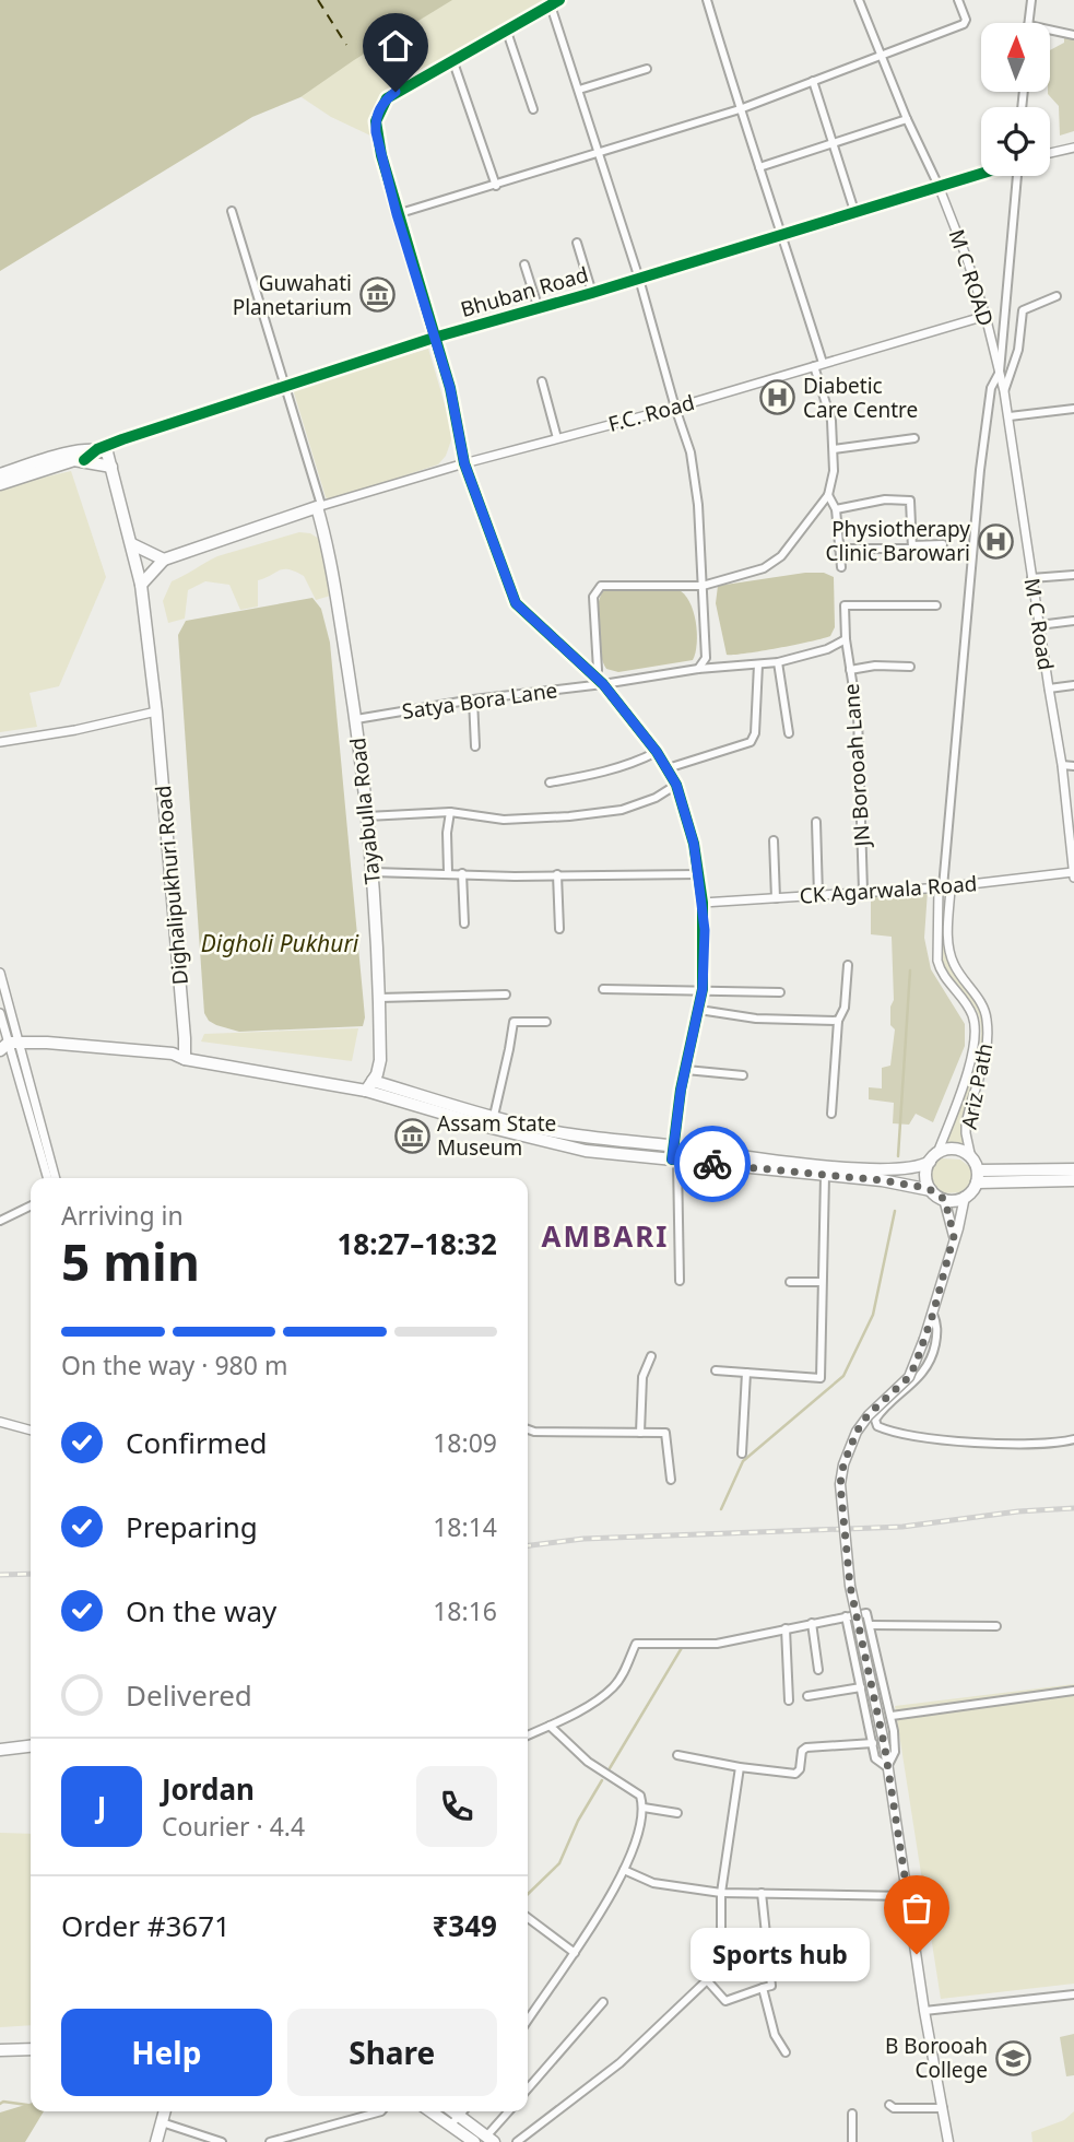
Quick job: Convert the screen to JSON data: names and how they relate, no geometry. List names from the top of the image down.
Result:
{
  "streets": {
    "main road": ["Tayabulla Road", "Dighalipukhuri Road"],
    "street": [
      "M C ROAD",
      "Bhuban Road",
      "F.C. Road",
      "M C Road",
      "Satya Bora Lane",
      "JN Borooah Lane",
      "CK Agarwala Road",
      "Ariz Path"
    ]
  },
  "crossings": [
    ["M C ROAD", "Bhuban Road"],
    ["M C ROAD", "F.C. Road"],
    ["M C ROAD", "M C Road"],
    ["F.C. Road", "Tayabulla Road"],
    ["M C Road", "CK Agarwala Road"],
    ["Satya Bora Lane", "JN Borooah Lane"],
    ["Satya Bora Lane", "Tayabulla Road"],
    ["JN Borooah Lane", "CK Agarwala Road"],
    ["CK Agarwala Road", "Ariz Path"]
  ],
  "districts": ["AMBARI"],
  "water": ["Digholi Pukhuri"],
  "places": {
    "museum": ["Guwahati Planetarium", "Assam State Museum"],
    "hospital": ["Diabetic Care Centre", "Physiotherapy Clinic Barowari"],
    "other": ["Sports hub"],
    "school or university": ["B Borooah College"]
  },
  "north": "top",
  "page": {
    "heading": ["5 min", "Arriving in", "18:27–18:32"],
    "panel": [
      "Jordan",
      "Courier · 4.4",
      "Order #3671",
      "₹349"
    ],
    "bar": "On the way · 980 m",
    "list": [
      ["Confirmed", "18:09"],
      ["Preparing", "18:14"],
      ["On the way", "18:16"],
      "Delivered"
    ],
    "round": "J",
    "bubble": "Sports hub",
    "buttons": ["Help", "Share"]
  }
}
